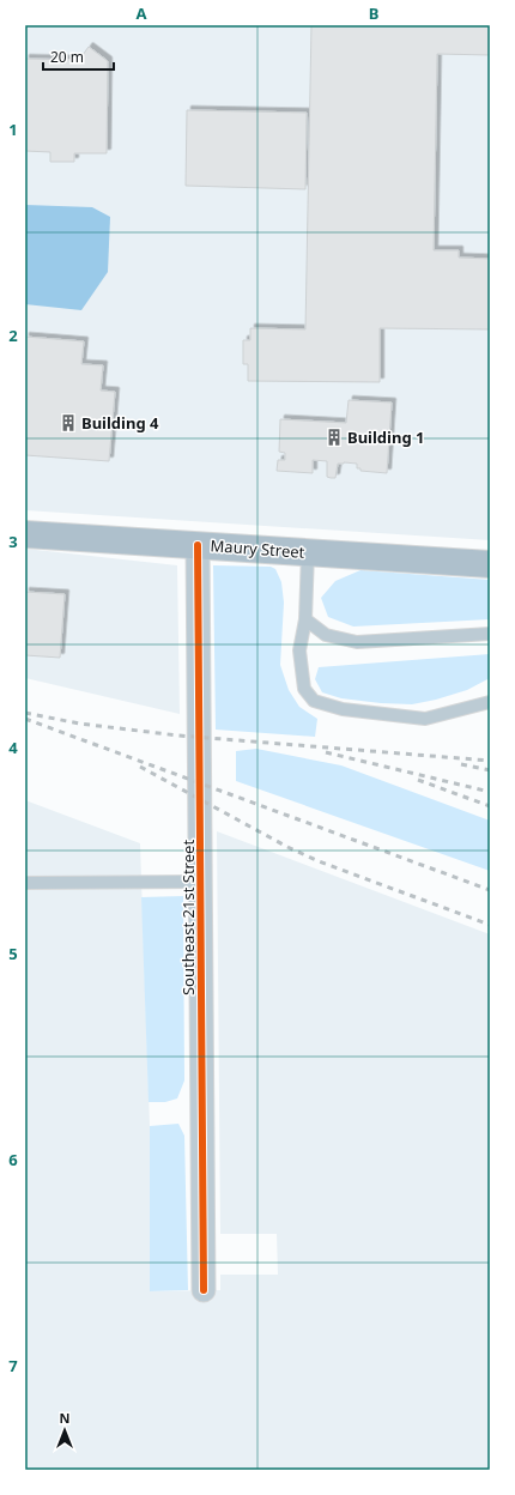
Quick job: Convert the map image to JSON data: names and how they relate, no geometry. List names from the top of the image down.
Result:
{
  "streets": {
    "main road": ["Maury Street"],
    "street": ["Southeast 21st Street"]
  },
  "crossings": [
    ["Maury Street", "Southeast 21st Street"]
  ],
  "places": {
    "building": ["Building 4", "Building 1"]
  },
  "scale_bar": "20 m",
  "north": "top",
  "grid": {
    "columns": ["A", "B"],
    "rows": [
      "1",
      "2",
      "3",
      "4",
      "5",
      "6",
      "7"
    ]
  }
}
